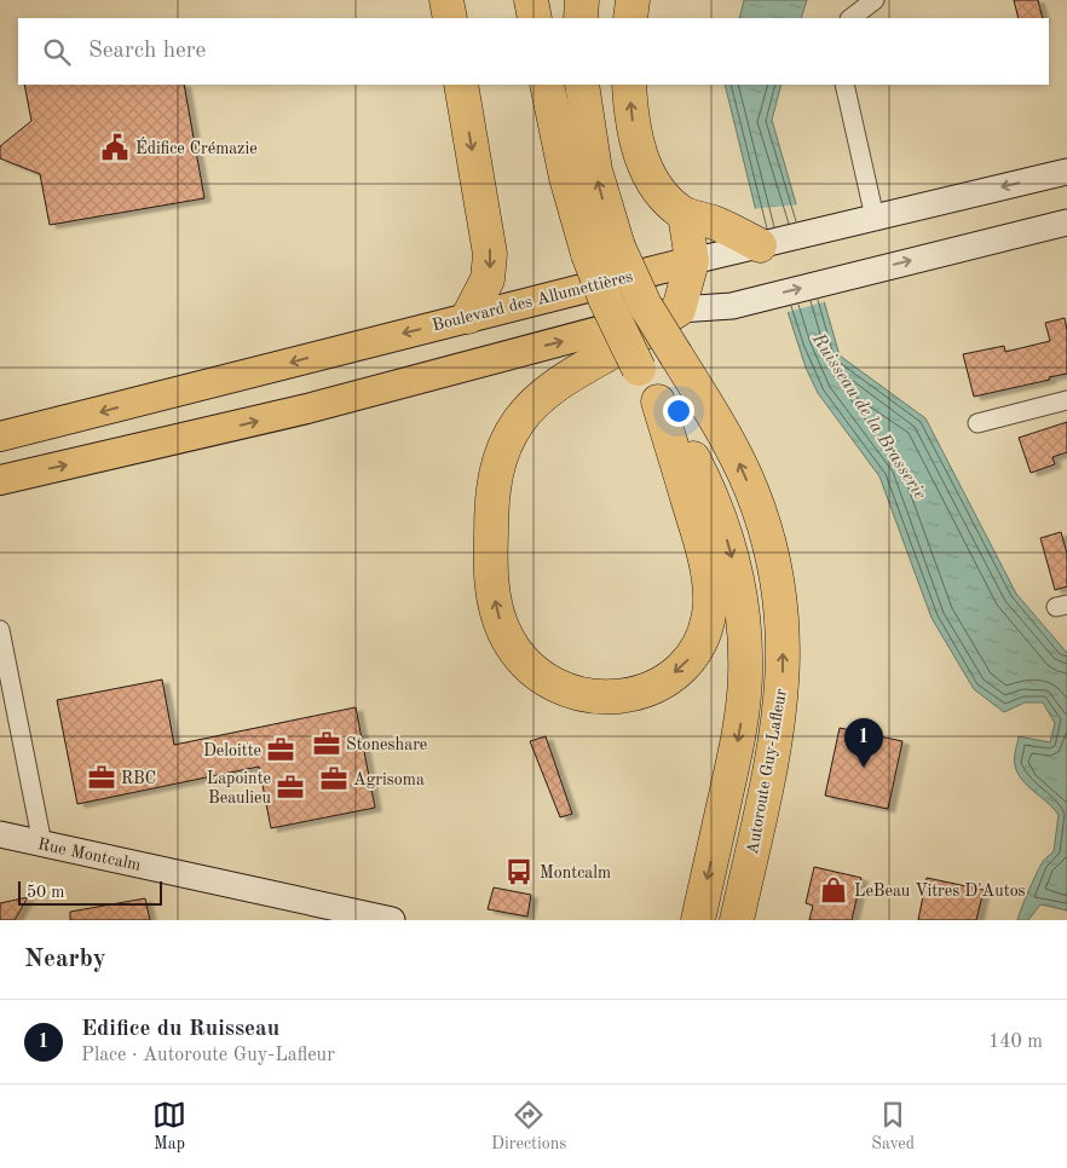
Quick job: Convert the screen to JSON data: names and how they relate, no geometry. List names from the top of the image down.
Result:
{
  "streets": {
    "highway": ["Autoroute Guy-Lafleur"],
    "main road": ["Boulevard des Allumettières", "Rue Montcalm"]
  },
  "water": ["Ruisseau de la Brasserie"],
  "places": {
    "public building": ["Édifice Crémazie"],
    "office": [
      "Stoneshare",
      "Deloitte",
      "RBC",
      "Agrisoma",
      "Lapointe Beaulieu"
    ],
    "bus stop": ["Montcalm"],
    "shop": ["LeBeau Vitres D'Autos"]
  },
  "scale_bar": "50 m",
  "page": {
    "search": "Search here",
    "pins": "1",
    "scale": "50 m",
    "heading": "Nearby",
    "list": [
      {
        "mark": "1",
        "name": "Edifice du Ruisseau",
        "note": "Place · Autoroute Guy-Lafleur",
        "value": "140 m"
      }
    ],
    "nav": ["Map", "Directions", "Saved"]
  }
}
